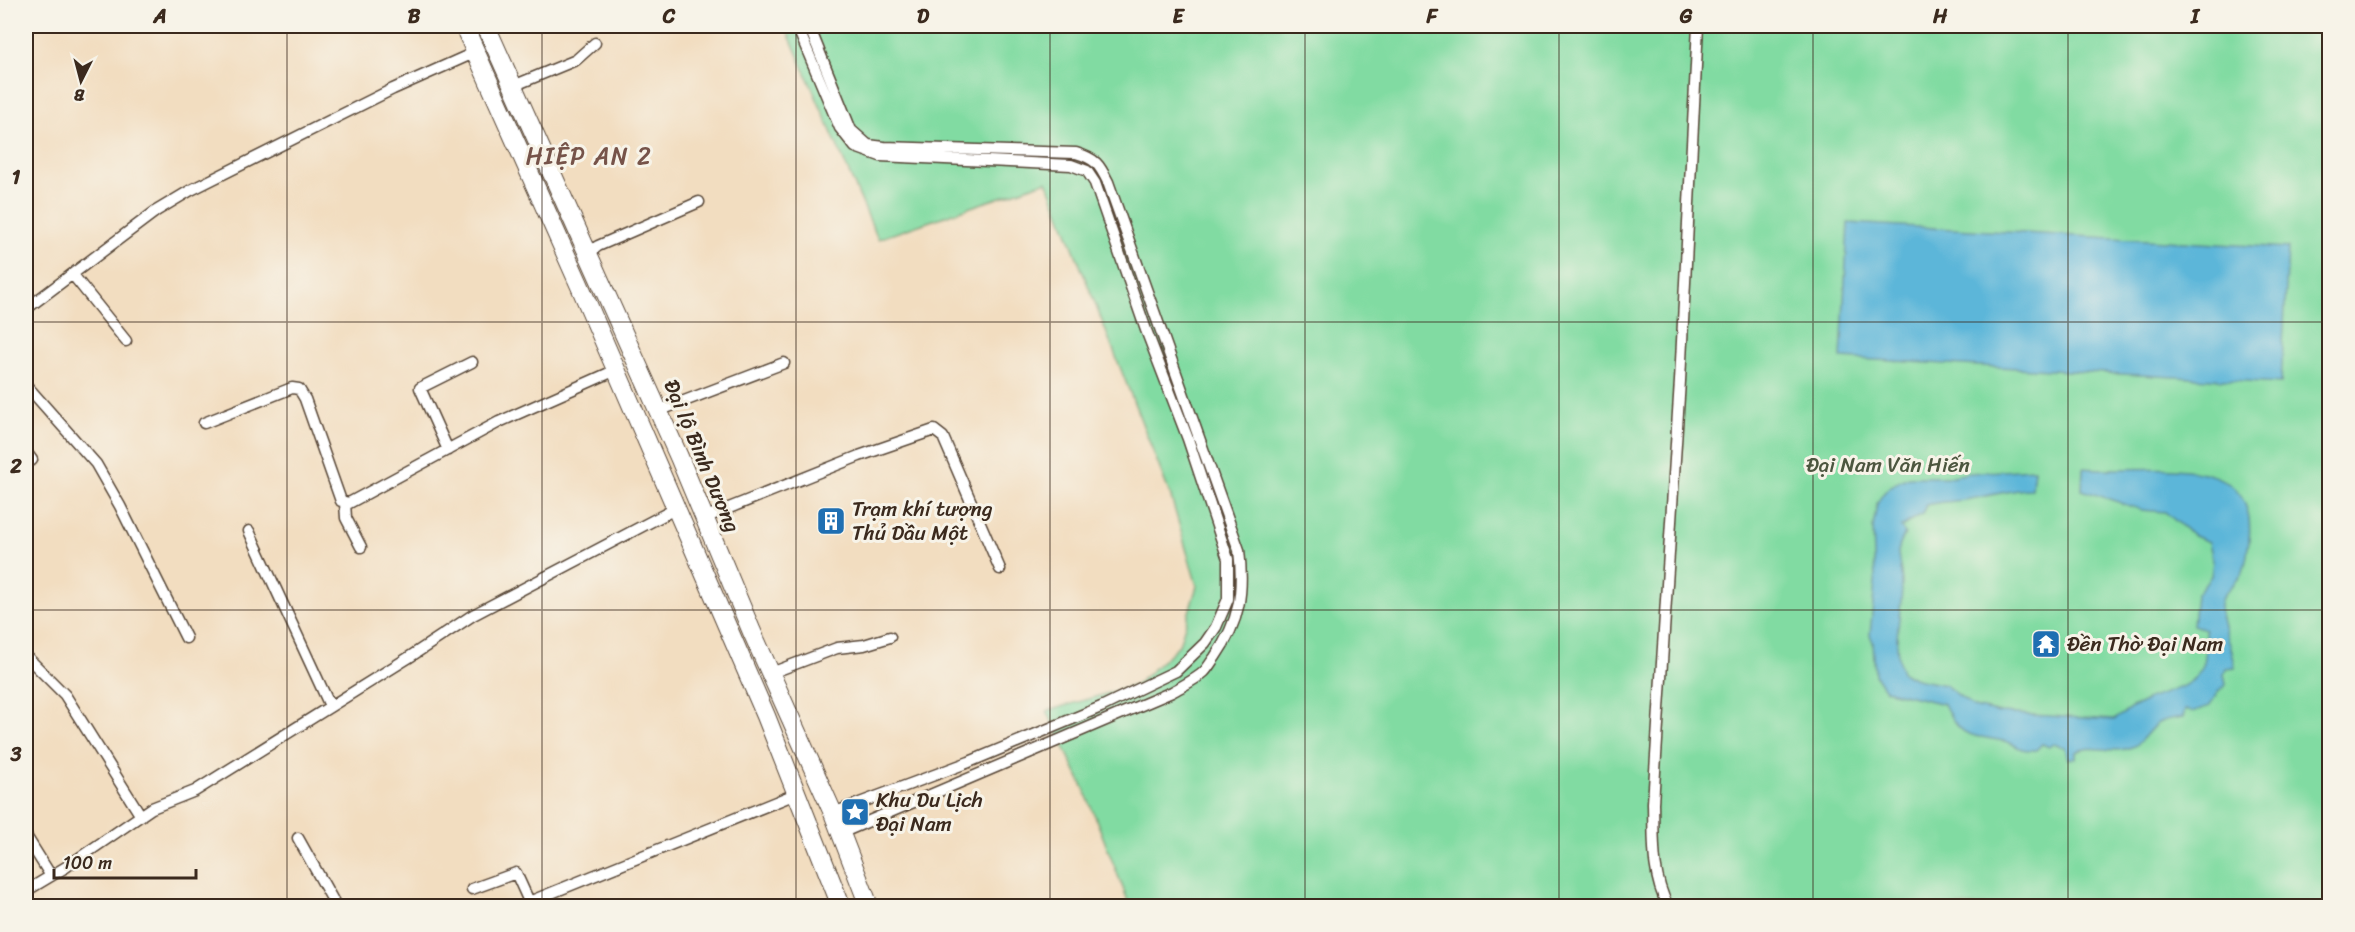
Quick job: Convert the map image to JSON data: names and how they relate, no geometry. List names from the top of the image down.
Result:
{
  "streets": {
    "highway": ["Đại lộ Bình Dương"]
  },
  "districts": ["HIỆP AN 2"],
  "parks": ["Đại Nam Văn Hiến"],
  "places": {
    "building": ["Trạm khí tượng Thủ Dầu Một"],
    "temple": ["Đền Thờ Đại Nam"],
    "place": ["Khu Du Lịch Đại Nam"]
  },
  "scale_bar": "100 m",
  "north": "bottom",
  "grid": {
    "columns": [
      "A",
      "B",
      "C",
      "D",
      "E",
      "F",
      "G",
      "H",
      "I"
    ],
    "rows": ["1", "2", "3"]
  }
}
